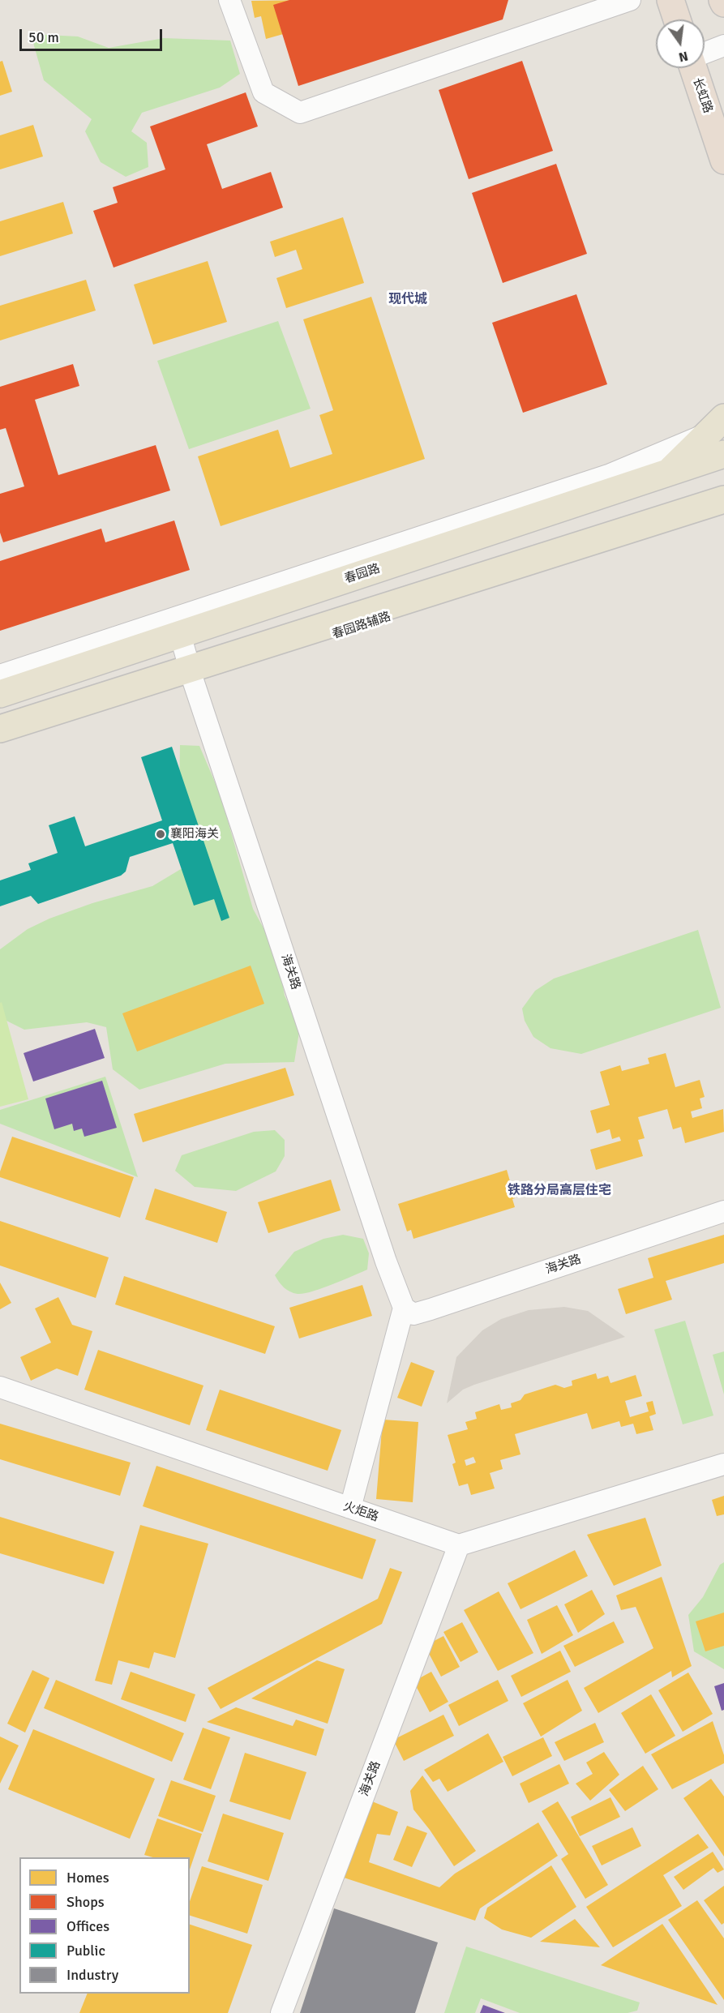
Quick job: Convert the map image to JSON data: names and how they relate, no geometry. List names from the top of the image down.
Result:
{
  "streets": {
    "highway": ["长虹路"],
    "main road": ["春园路"],
    "street": ["春园路辅路", "海关路", "火炬路"]
  },
  "crossings": [
    ["春园路", "海关路"],
    ["春园路辅路", "海关路"],
    ["海关路", "火炬路"]
  ],
  "districts": ["现代城", "铁路分局高层住宅"],
  "places": ["襄阳海关"],
  "legend": [
    "Homes",
    "Shops",
    "Offices",
    "Public",
    "Industry"
  ],
  "scale_bar": "50 m",
  "north": "bottom"
}
